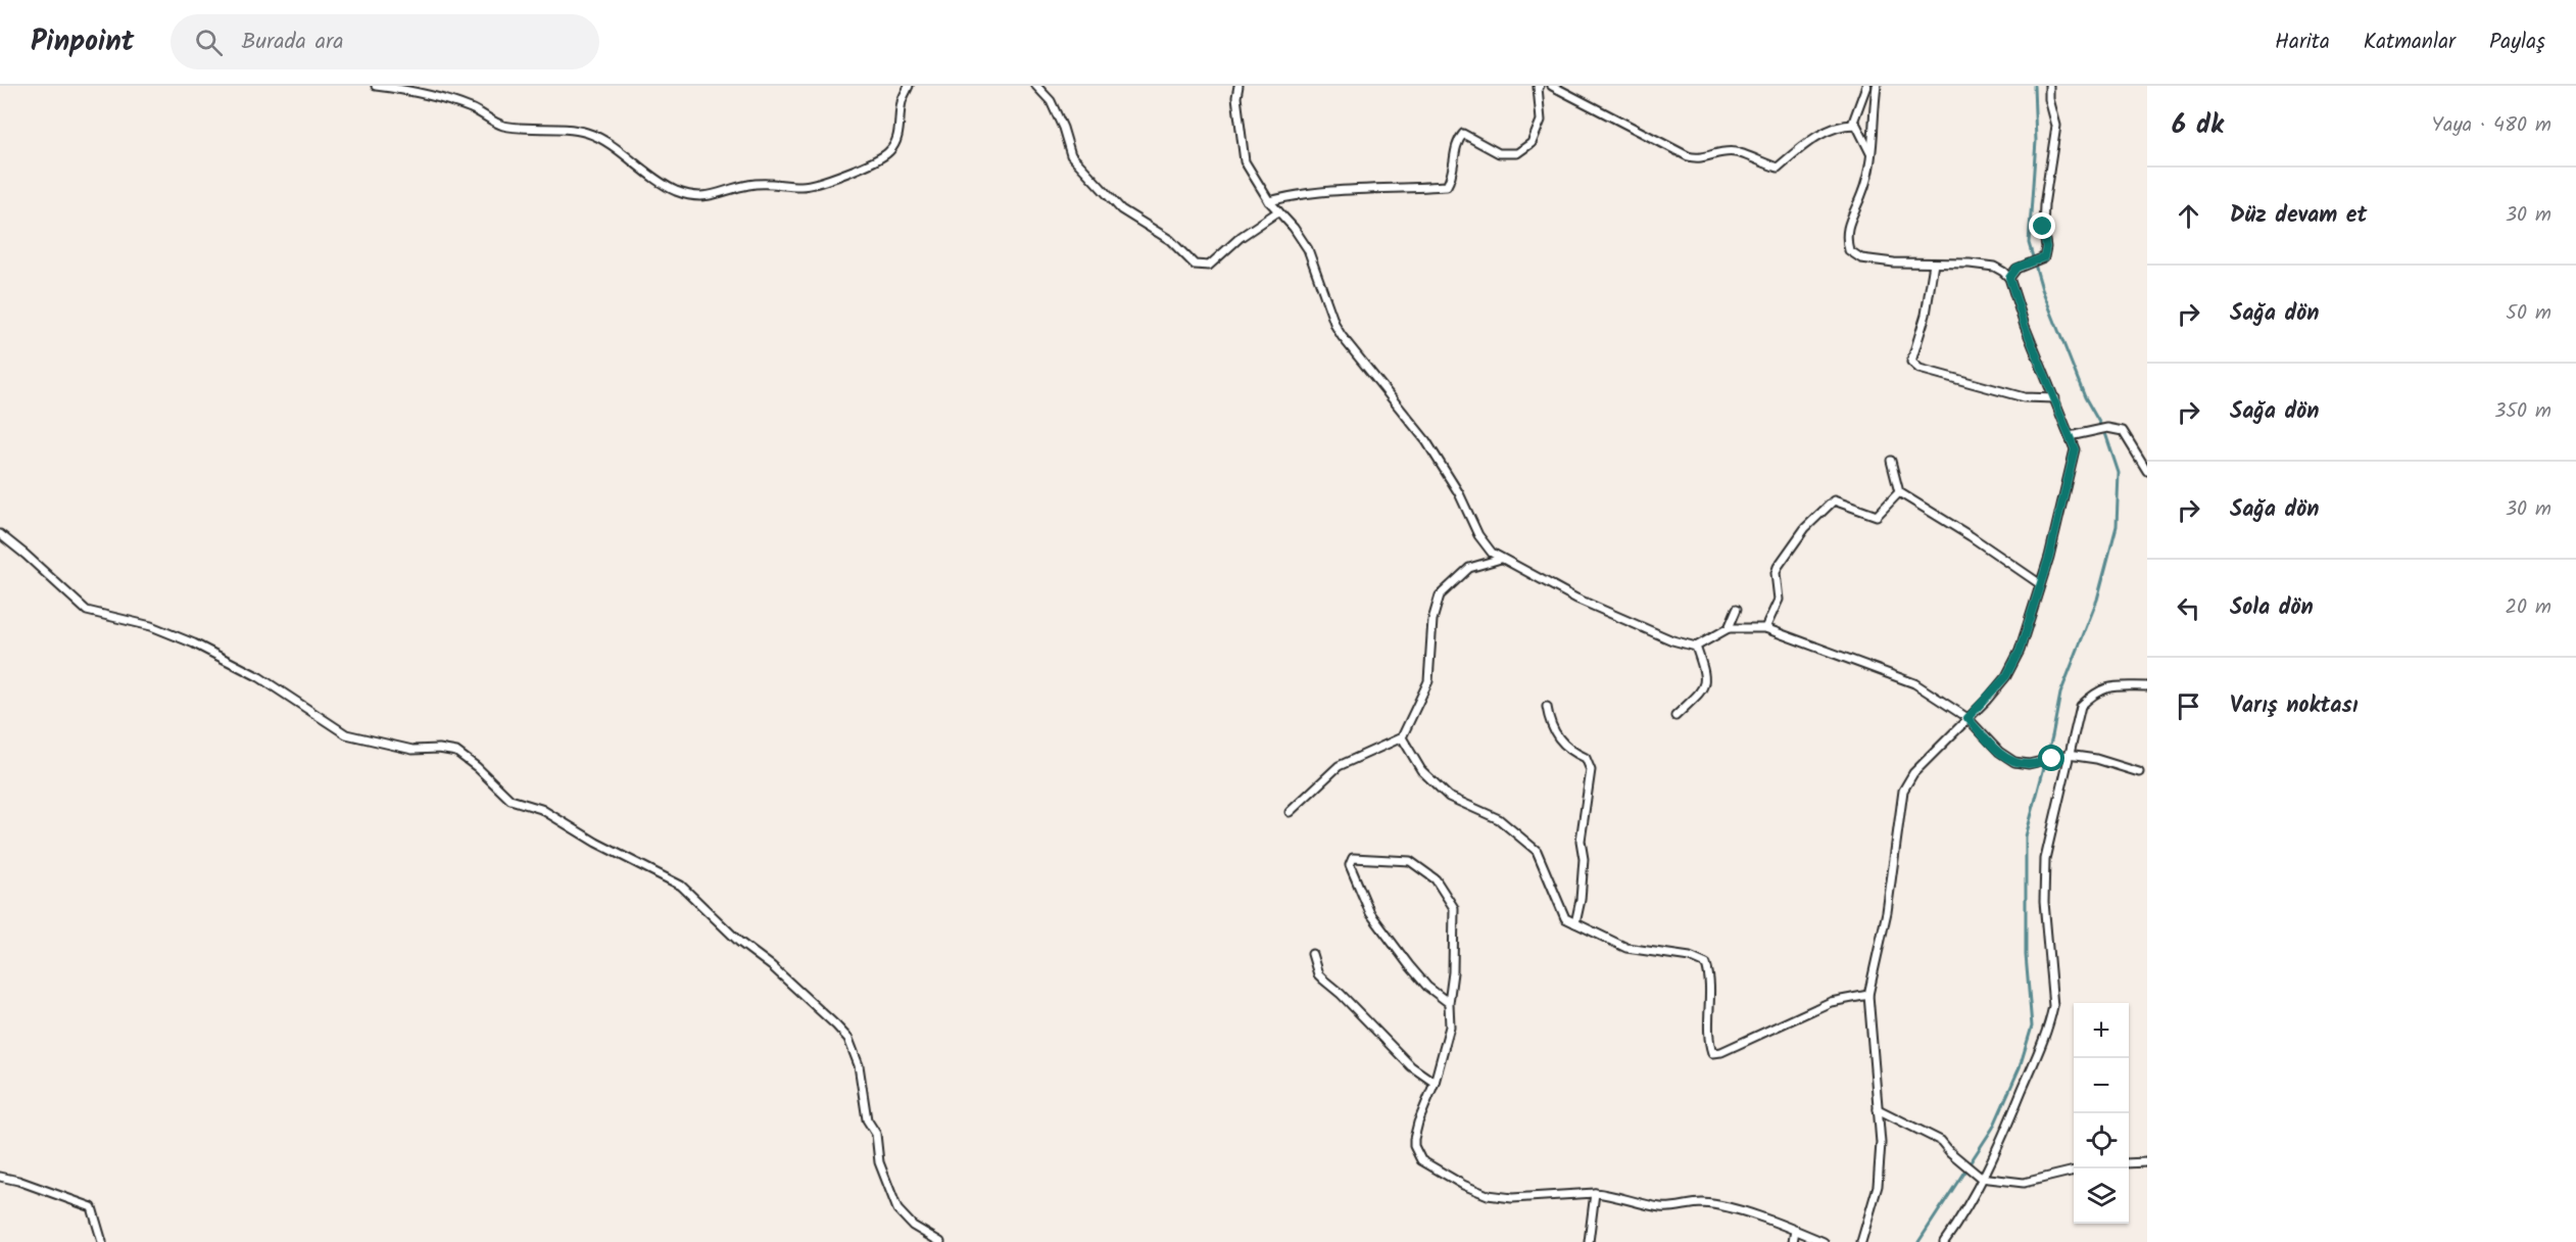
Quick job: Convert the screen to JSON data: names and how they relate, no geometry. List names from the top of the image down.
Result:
{
  "page": {
    "header": "Pinpoint",
    "search": "Burada ara",
    "nav": ["Harita", "Katmanlar", "Paylaş"],
    "heading": ["6 dk", "Yaya · 480 m"],
    "list": [
      ["Düz devam et", "30 m"],
      ["Sağa dön", "50 m"],
      ["Sağa dön", "350 m"],
      ["Sağa dön", "30 m"],
      ["Sola dön", "20 m"],
      "Varış noktası"
    ],
    "map_buttons": ["+", "−"]
  }
}
